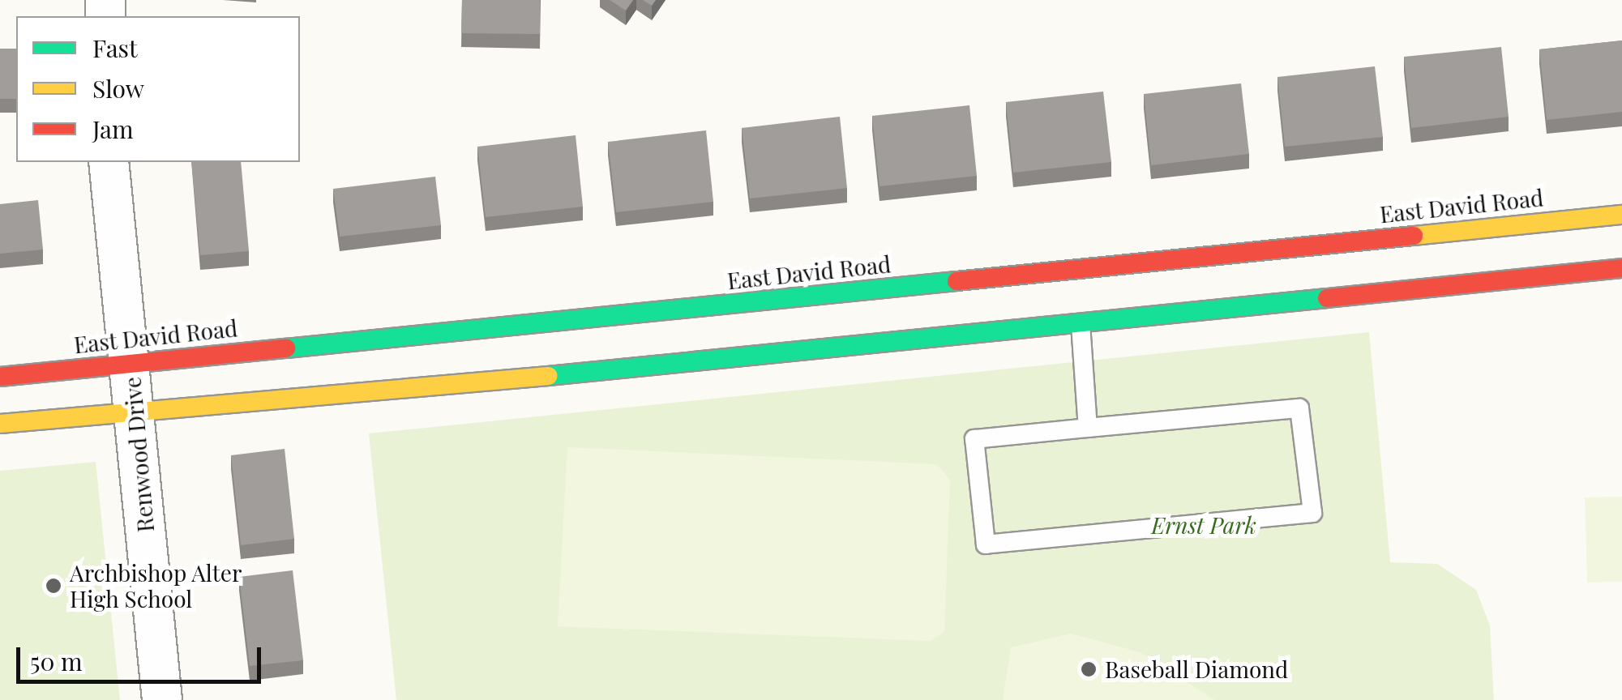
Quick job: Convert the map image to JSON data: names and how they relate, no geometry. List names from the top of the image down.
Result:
{
  "streets": {
    "street": ["East David Road", "Renwood Drive"]
  },
  "crossings": [
    ["East David Road", "Renwood Drive"]
  ],
  "parks": ["Ernst Park"],
  "places": ["Archbishop Alter High School", "Baseball Diamond"],
  "legend": ["Fast", "Slow", "Jam"],
  "scale_bar": "50 m"
}
